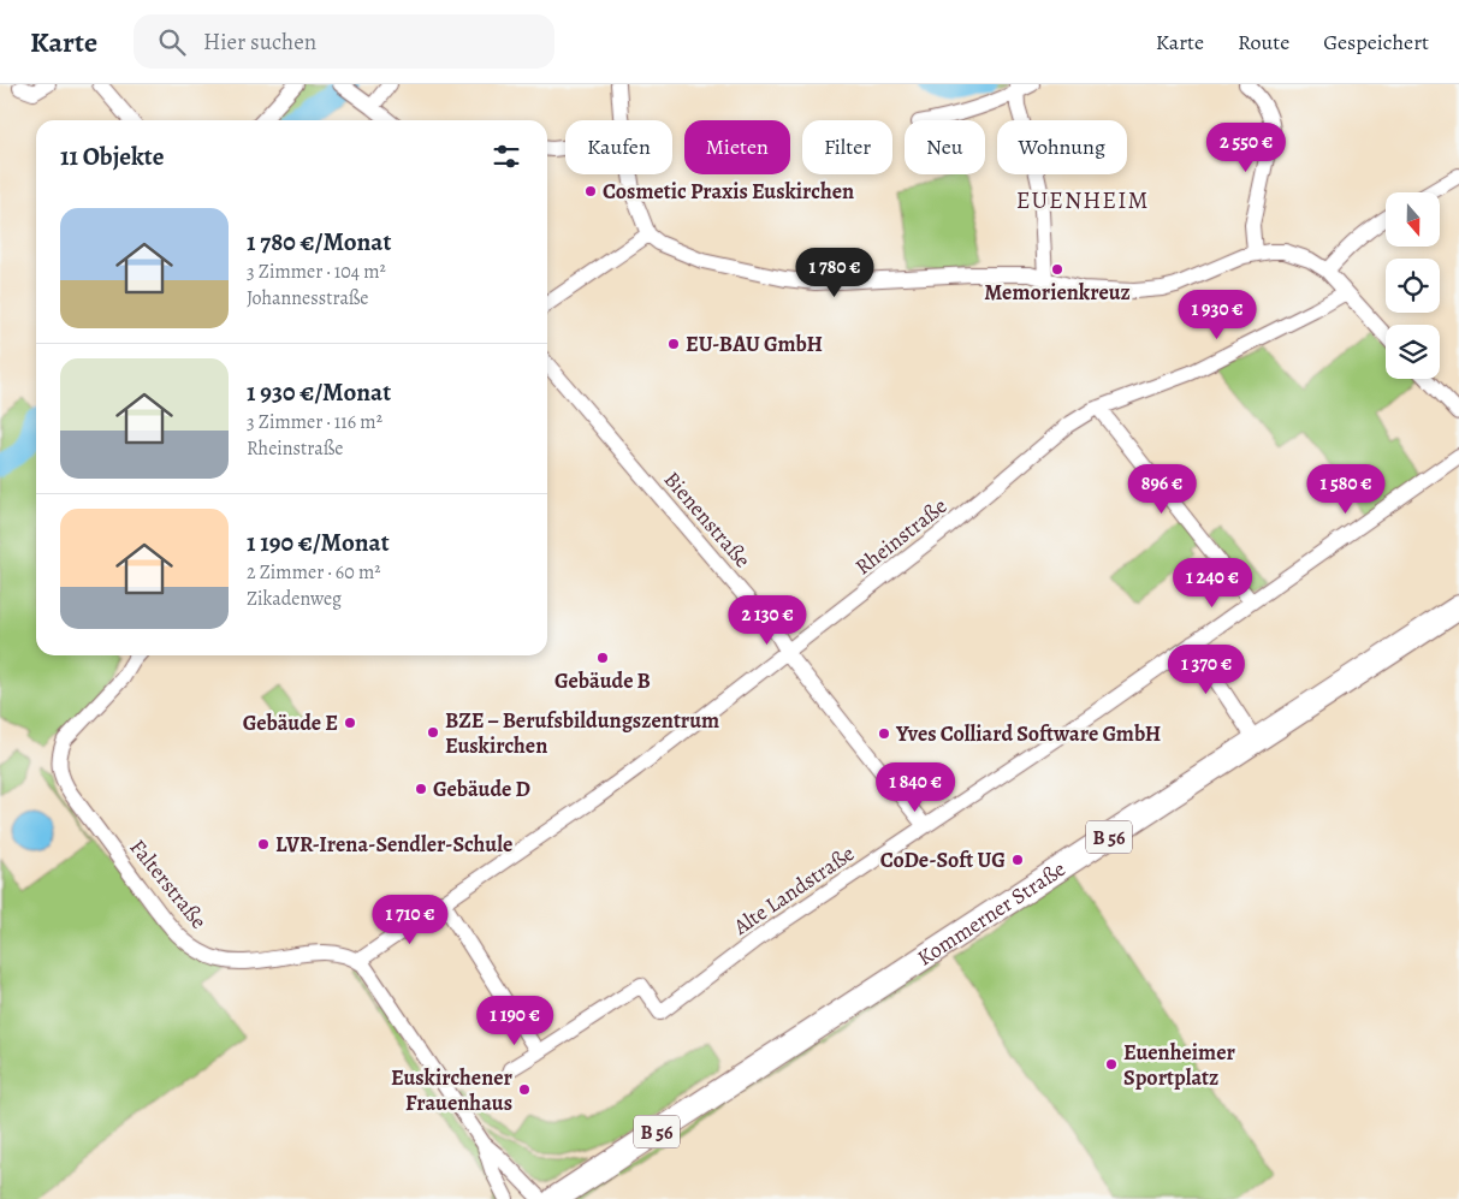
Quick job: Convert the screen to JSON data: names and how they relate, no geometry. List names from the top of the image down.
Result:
{
  "streets": {
    "main road": ["B 56", "Kommerner Straße"],
    "street": [
      "Bienenstraße",
      "Rheinstraße",
      "Falterstraße",
      "Alte Landstraße"
    ]
  },
  "crossings": [
    ["Bienenstraße", "Rheinstraße"],
    ["Bienenstraße", "Alte Landstraße"],
    ["Rheinstraße", "Falterstraße"]
  ],
  "districts": ["EUENHEIM"],
  "places": [
    "Cosmetic Praxis Euskirchen",
    "Memorienkreuz",
    "EU-BAU GmbH",
    "Gebäude B",
    "Gebäude E",
    "BZE – Berufsbildungszentrum Euskirchen",
    "Yves Colliard Software GmbH",
    "Gebäude D",
    "LVR-Irena-Sendler-Schule",
    "CoDe-Soft UG",
    "Euenheimer Sportplatz",
    "Euskirchener Frauenhaus"
  ],
  "north": "bottom",
  "page": {
    "header": "Karte",
    "search": "Hier suchen",
    "nav": ["Karte", "Route", "Gespeichert"],
    "chip": [
      "Kaufen",
      "Mieten",
      "Filter",
      "Neu",
      "Wohnung"
    ],
    "heading": "11 Objekte",
    "price": [
      "2 550 €",
      "1 780 €",
      "1 930 €",
      "896 €",
      "1 580 €",
      "1 240 €",
      "2 130 €",
      "1 370 €",
      "1 840 €",
      "1 710 €",
      "1 190 €"
    ],
    "list": [
      {
        "name": "1 780 €/Monat",
        "note": "3 Zimmer · 104 m² · Johannesstraße"
      },
      {
        "name": "1 930 €/Monat",
        "note": "3 Zimmer · 116 m² · Rheinstraße"
      },
      {
        "name": "1 190 €/Monat",
        "note": "2 Zimmer · 60 m² · Zikadenweg"
      }
    ]
  }
}
